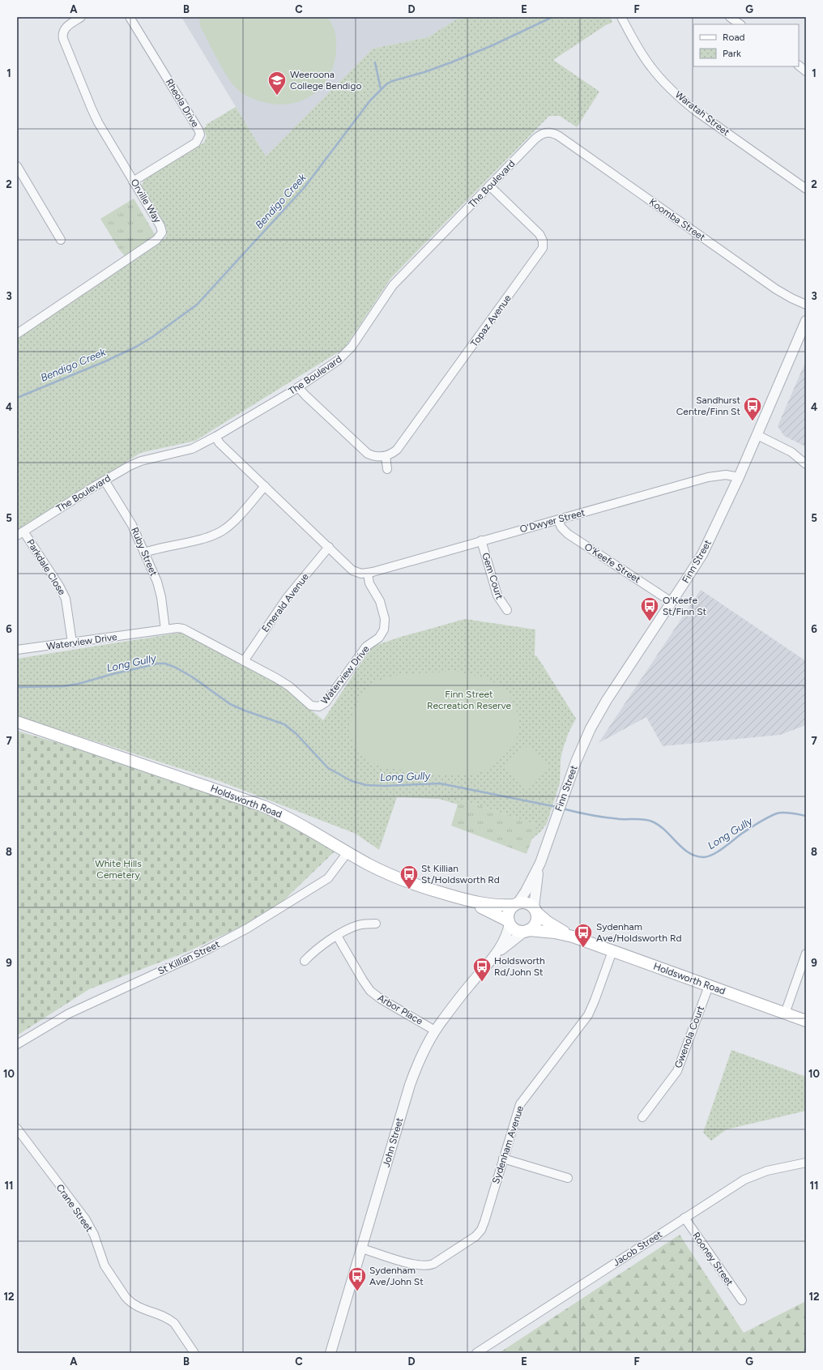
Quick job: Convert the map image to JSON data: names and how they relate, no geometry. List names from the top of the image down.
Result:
{
  "streets": {
    "main road": ["Holdsworth Road"],
    "street": [
      "Rheola Drive",
      "Waratah Street",
      "The Boulevard",
      "Orville Way",
      "Koomba Street",
      "Topaz Avenue",
      "O'Dwyer Street",
      "Ruby Street",
      "Finn Street",
      "O'Keefe Street",
      "Parkdale Close",
      "Gem Court",
      "Emerald Avenue",
      "Waterview Drive",
      "St Killian Street",
      "Arbor Place",
      "Gwenola Court",
      "John Street",
      "Sydenham Avenue",
      "Crane Street",
      "Jacob Street",
      "Rooney Street"
    ]
  },
  "crossings": [
    ["Rheola Drive", "Orville Way"],
    ["The Boulevard", "Koomba Street"],
    ["The Boulevard", "Topaz Avenue"],
    ["The Boulevard", "Ruby Street"],
    ["The Boulevard", "Parkdale Close"],
    ["O'Dwyer Street", "Finn Street"],
    ["O'Dwyer Street", "O'Keefe Street"],
    ["O'Dwyer Street", "Gem Court"],
    ["O'Dwyer Street", "Waterview Drive"],
    ["Ruby Street", "Waterview Drive"],
    ["Finn Street", "O'Keefe Street"],
    ["Finn Street", "Holdsworth Road"],
    ["Finn Street", "John Street"],
    ["Parkdale Close", "Waterview Drive"],
    ["Emerald Avenue", "Waterview Drive"],
    ["Holdsworth Road", "St Killian Street"],
    ["Holdsworth Road", "Gwenola Court"],
    ["Holdsworth Road", "John Street"],
    ["Holdsworth Road", "Sydenham Avenue"],
    ["Arbor Place", "John Street"],
    ["John Street", "Sydenham Avenue"],
    ["Jacob Street", "Rooney Street"]
  ],
  "water": ["Bendigo Creek", "Long Gully"],
  "parks": ["Finn Street Recreation Reserve", "White Hills Cemetery"],
  "places": {
    "school or university": ["Weeroona College Bendigo"],
    "bus stop": [
      "Sandhurst Centre/Finn St",
      "O'Keefe St/Finn St",
      "St Killian St/Holdsworth Rd",
      "Sydenham Ave/Holdsworth Rd",
      "Holdsworth Rd/John St",
      "Sydenham Ave/John St"
    ]
  },
  "legend": ["Road", "Park"],
  "grid": {
    "columns": [
      "A",
      "B",
      "C",
      "D",
      "E",
      "F",
      "G"
    ],
    "rows": [
      "1",
      "2",
      "3",
      "4",
      "5",
      "6",
      "7",
      "8",
      "9",
      "10",
      "11",
      "12"
    ]
  }
}
